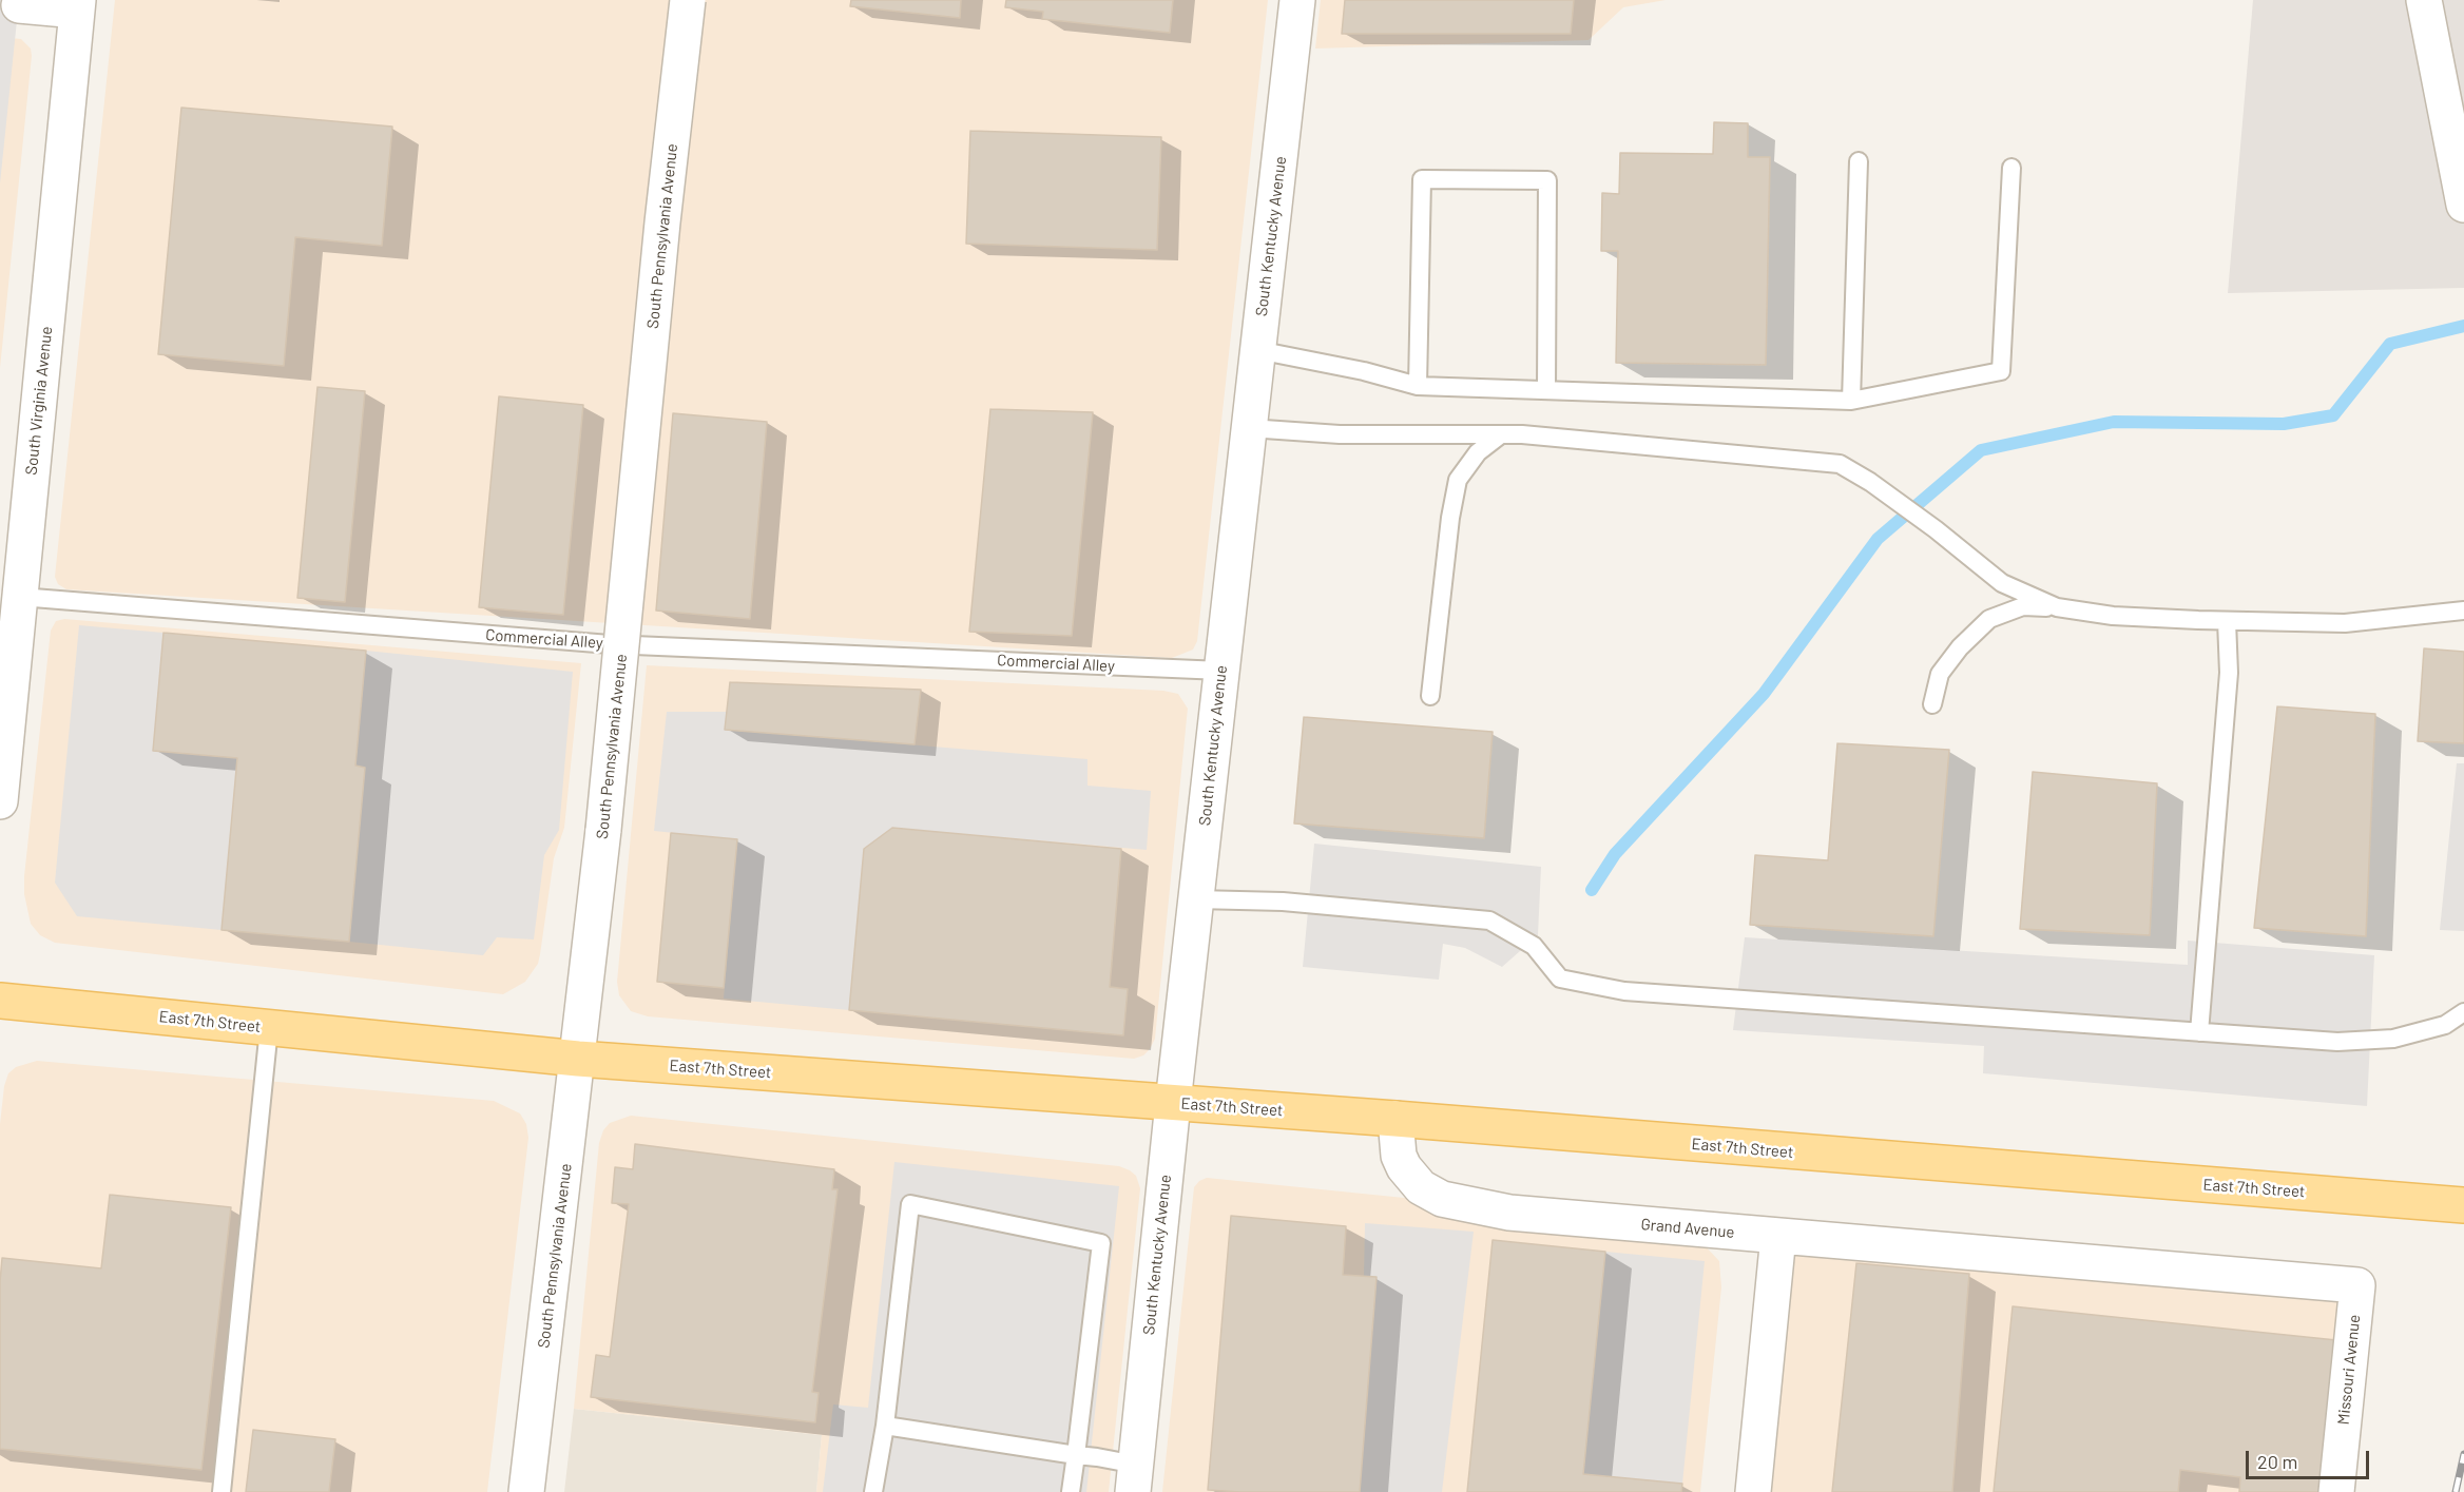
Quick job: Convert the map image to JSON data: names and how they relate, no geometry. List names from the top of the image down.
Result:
{
  "streets": {
    "main road": ["East 7th Street"],
    "street": [
      "South Pennsylvania Avenue",
      "South Kentucky Avenue",
      "South Virginia Avenue",
      "Grand Avenue",
      "Missouri Avenue"
    ],
    "lane": ["Commercial Alley"]
  },
  "crossings": [
    ["South Pennsylvania Avenue", "East 7th Street"],
    ["South Kentucky Avenue", "Commercial Alley"],
    ["South Kentucky Avenue", "East 7th Street"],
    ["South Virginia Avenue", "Commercial Alley"],
    ["East 7th Street", "Grand Avenue"],
    ["Grand Avenue", "Missouri Avenue"]
  ],
  "scale_bar": "20 m"
}
